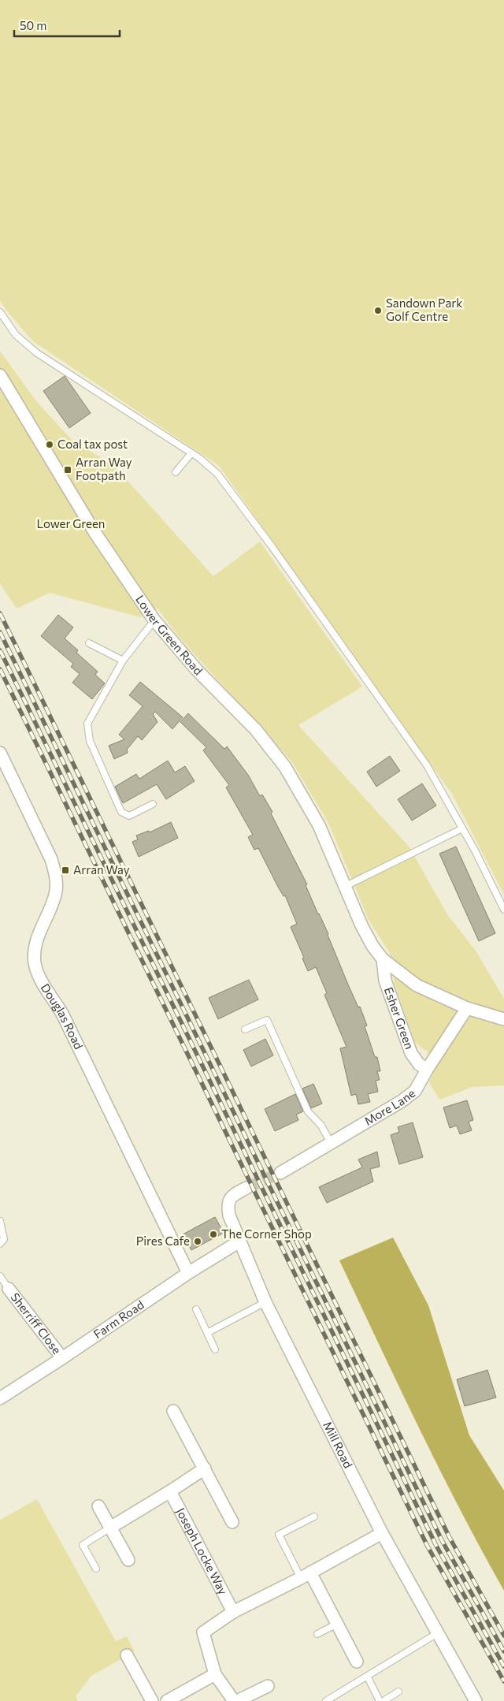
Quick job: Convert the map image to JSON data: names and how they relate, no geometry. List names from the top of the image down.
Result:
{
  "streets": {
    "street": [
      "Lower Green Road",
      "Douglas Road",
      "Esher Green",
      "More Lane",
      "Farm Road",
      "Sherriff Close",
      "Mill Road",
      "Joseph Locke Way"
    ]
  },
  "crossings": [
    ["Douglas Road", "Farm Road"],
    ["Esher Green", "More Lane"],
    ["Farm Road", "Sherriff Close"],
    ["Farm Road", "Mill Road"]
  ],
  "parks": ["Lower Green"],
  "places": {
    "other": [
      "Sandown Park Golf Centre",
      "Coal tax post",
      "The Corner Shop",
      "Pires Cafe"
    ],
    "transit": ["Arran Way Footpath", "Arran Way"]
  },
  "scale_bar": "50 m"
}
